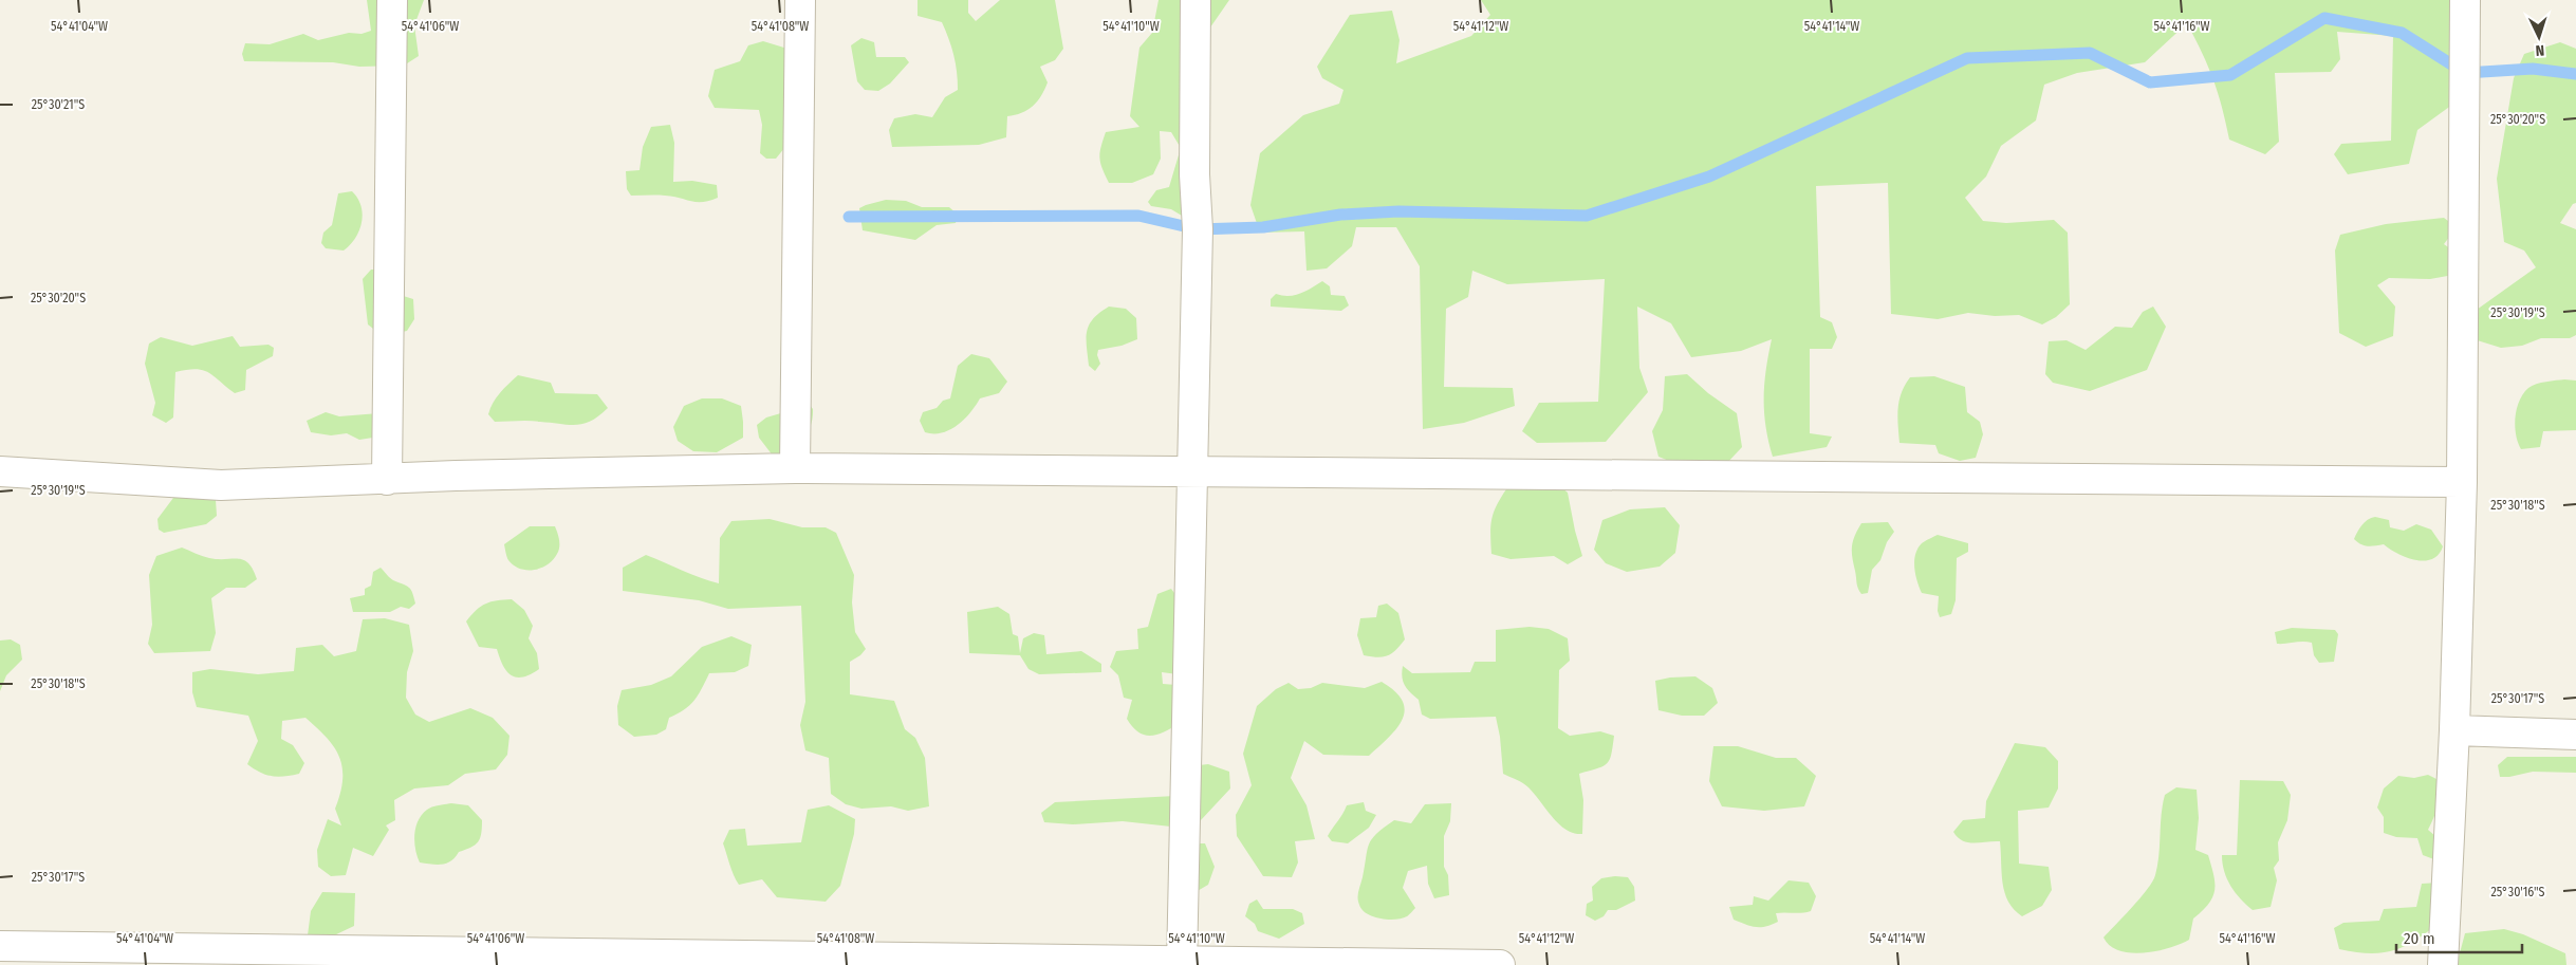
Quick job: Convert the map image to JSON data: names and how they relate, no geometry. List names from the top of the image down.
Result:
{
  "scale_bar": "20 m",
  "north": "bottom",
  "coordinates": [
    "54°41'04\"W",
    "54°41'06\"W",
    "54°41'08\"W",
    "54°41'10\"W",
    "54°41'12\"W",
    "54°41'14\"W",
    "54°41'16\"W",
    "25°30'21\"S",
    "25°30'20\"S",
    "25°30'19\"S",
    "25°30'18\"S",
    "25°30'17\"S",
    "25°30'16\"S"
  ]
}
